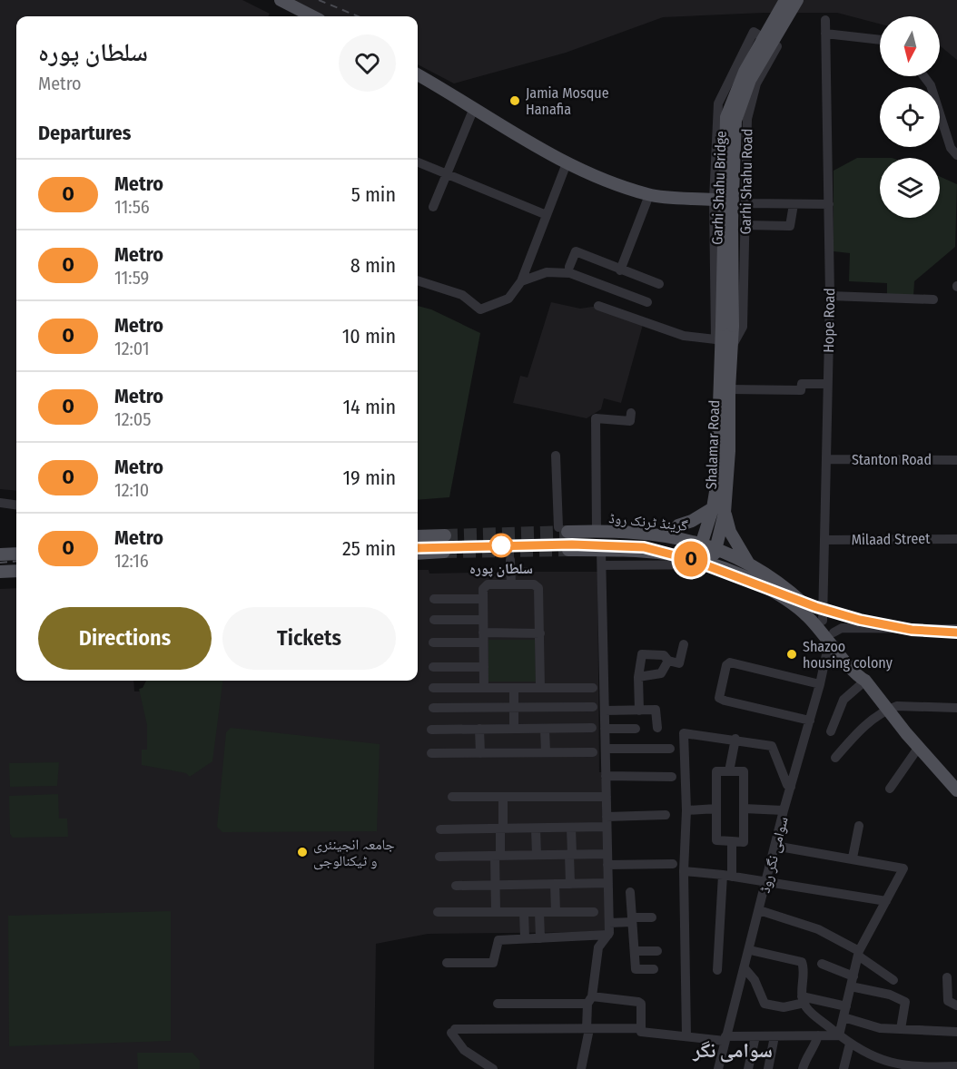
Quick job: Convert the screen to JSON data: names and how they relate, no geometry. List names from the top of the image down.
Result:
{
  "streets": {
    "main road": ["Garhi Shahu Bridge", "Shalamar Road", "گرینڈ ٹرنک روڈ"],
    "street": [
      "Garhi Shahu Road",
      "Hope Road",
      "Stanton Road",
      "Milaad Street",
      "سوامی نگر روڈ"
    ]
  },
  "crossings": [
    ["Garhi Shahu Road", "Shalamar Road"],
    ["Garhi Shahu Bridge", "Shalamar Road"],
    ["Hope Road", "Stanton Road"],
    ["Hope Road", "گرینڈ ٹرنک روڈ"],
    ["Hope Road", "Milaad Street"],
    ["Shalamar Road", "گرینڈ ٹرنک روڈ"],
    ["گرینڈ ٹرنک روڈ", "سوامی نگر روڈ"]
  ],
  "districts": ["سوامی نگر"],
  "places": [
    "Jamia Mosque Hanafia",
    "سلطان پورہ",
    "Shazoo housing colony",
    "جامعہ انجینئری و ٹیکنالوجی"
  ],
  "lines": ["metro line O"],
  "north": "bottom",
  "page": {
    "on_map": "O",
    "heading": [
      ["سلطان پورہ", "Metro"],
      "Departures"
    ],
    "list": [
      {
        "mark": "O",
        "name": "Metro",
        "note": "11:56",
        "value": "5 min"
      },
      {
        "mark": "O",
        "name": "Metro",
        "note": "11:59",
        "value": "8 min"
      },
      {
        "mark": "O",
        "name": "Metro",
        "note": "12:01",
        "value": "10 min"
      },
      {
        "mark": "O",
        "name": "Metro",
        "note": "12:05",
        "value": "14 min"
      },
      {
        "mark": "O",
        "name": "Metro",
        "note": "12:10",
        "value": "19 min"
      },
      {
        "mark": "O",
        "name": "Metro",
        "note": "12:16",
        "value": "25 min"
      }
    ],
    "buttons": ["Directions", "Tickets"]
  }
}
